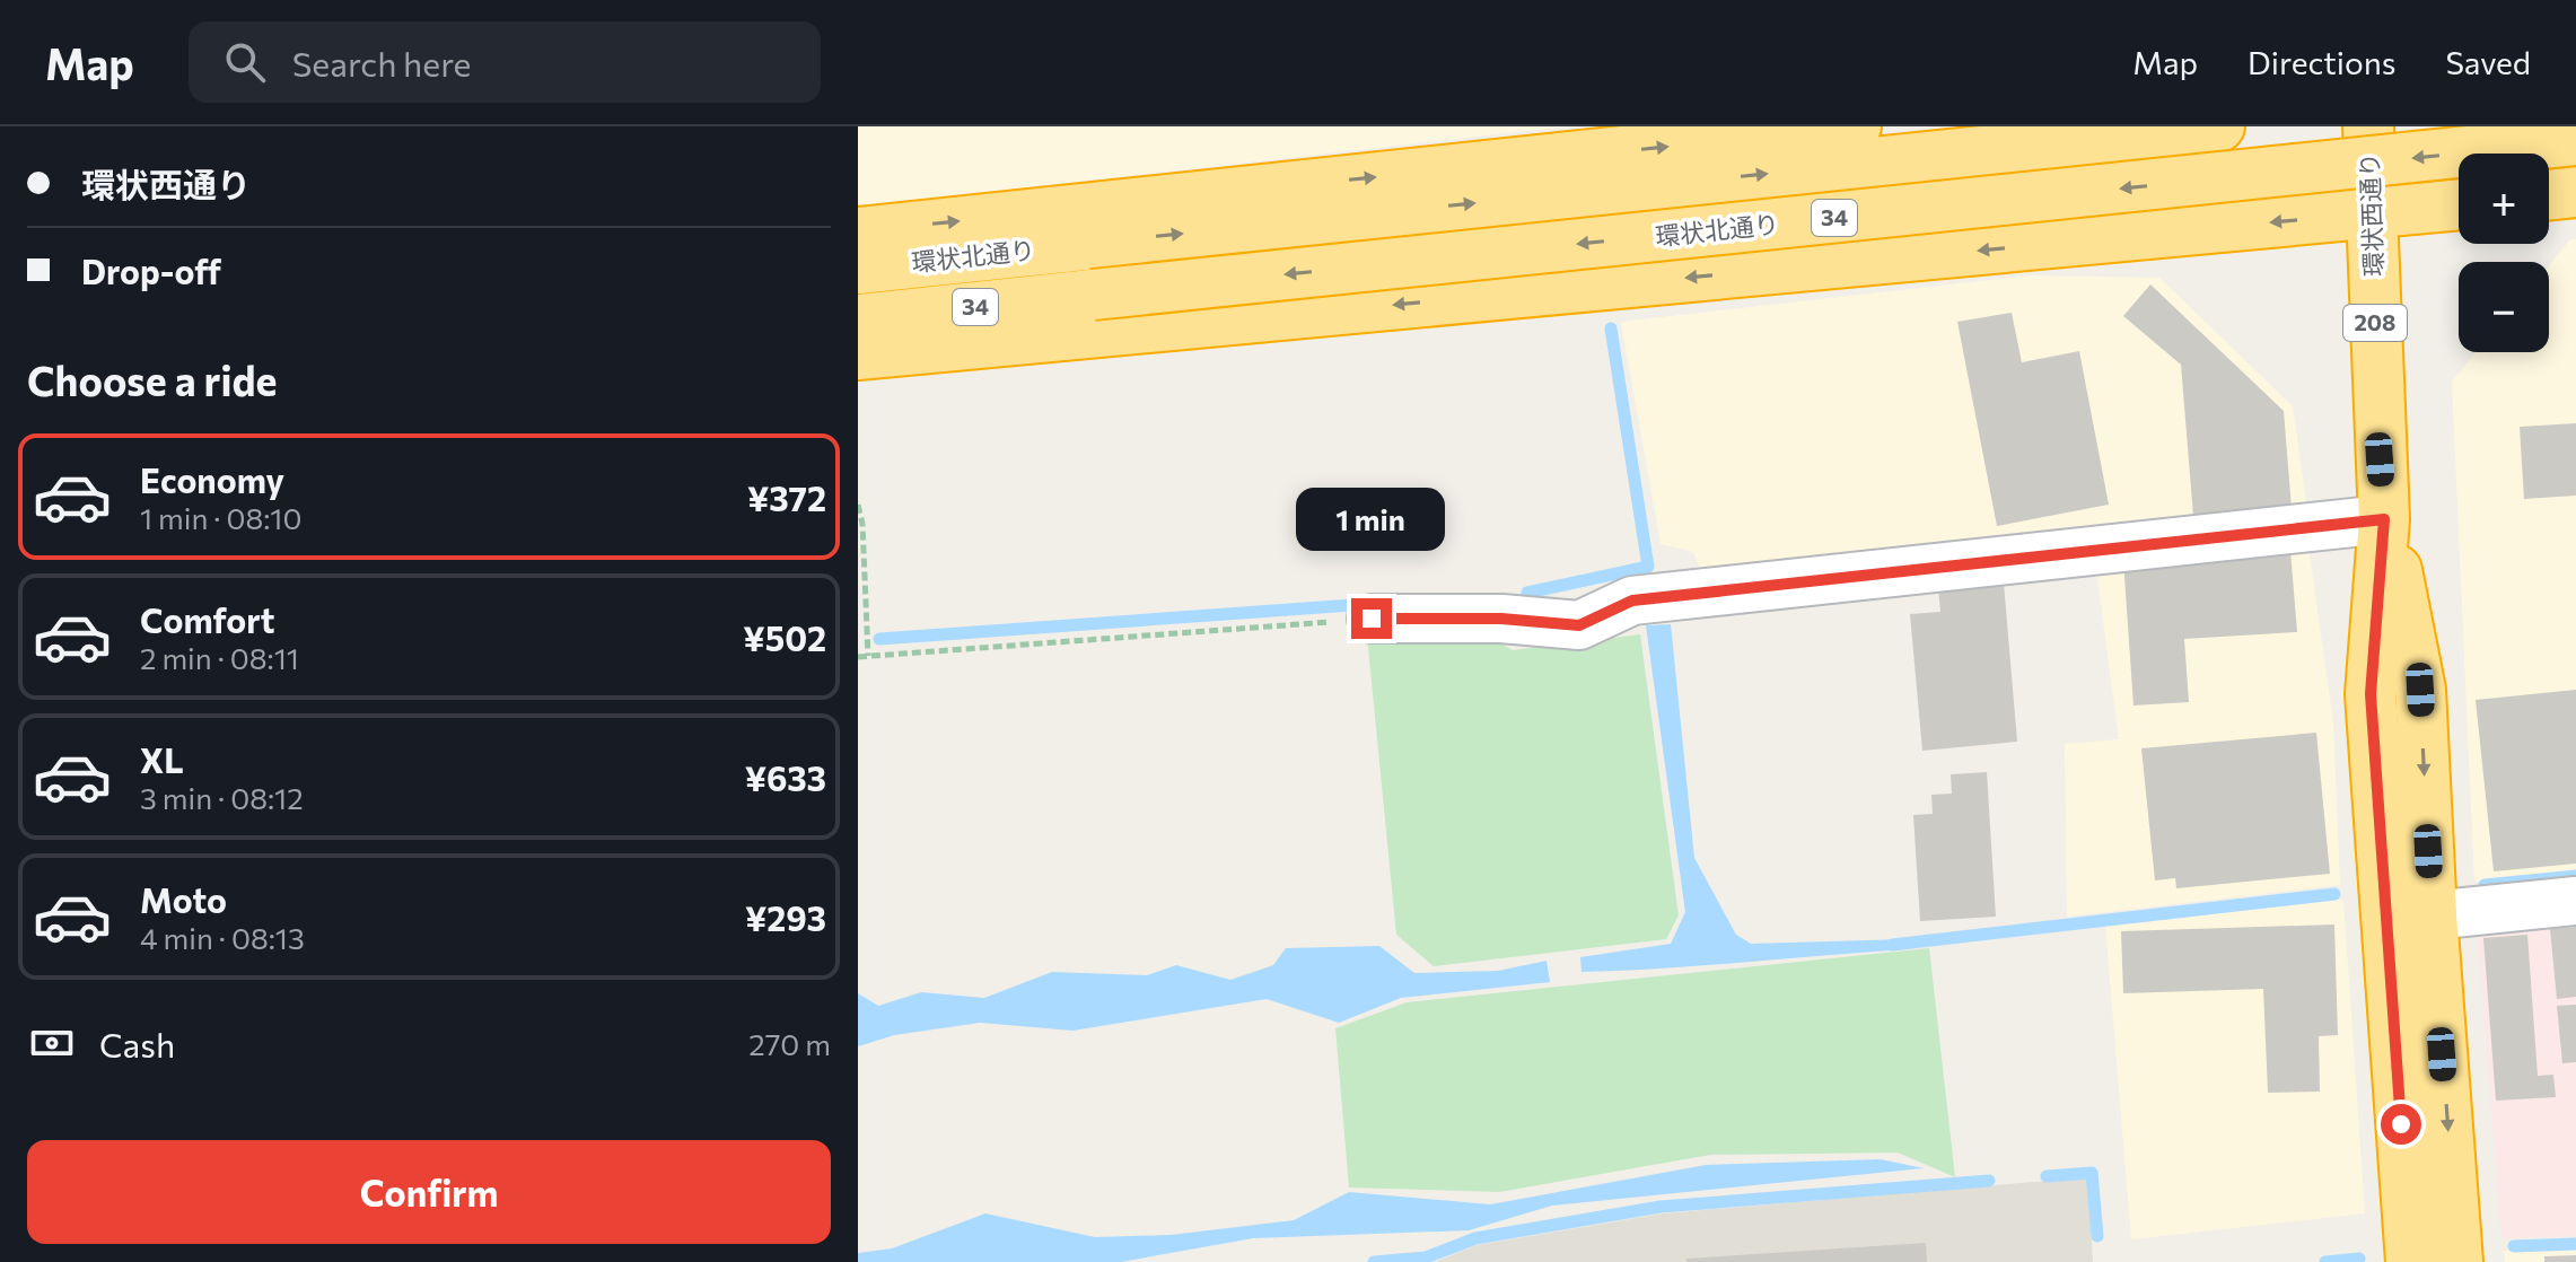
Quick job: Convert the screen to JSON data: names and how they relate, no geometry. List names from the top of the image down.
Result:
{
  "streets": {
    "highway": [
      "環状西通り",
      "34",
      "環状北通り",
      "208"
    ]
  },
  "page": {
    "header": "Map",
    "search": "Search here",
    "nav": ["Map", "Directions", "Saved"],
    "banner": ["環状西通り", "Drop-off"],
    "map_buttons": ["+", "−"],
    "heading": "Choose a ride",
    "list": [
      {
        "name": "Economy",
        "note": "1 min · 08:10",
        "value": "¥372"
      },
      {
        "name": "Comfort",
        "note": "2 min · 08:11",
        "value": "¥502"
      },
      {
        "name": "XL",
        "note": "3 min · 08:12",
        "value": "¥633"
      },
      {
        "name": "Moto",
        "note": "4 min · 08:13",
        "value": "¥293"
      }
    ],
    "bubble": "1 min",
    "pay": ["Cash", "270 m"],
    "buttons": "Confirm"
  }
}
